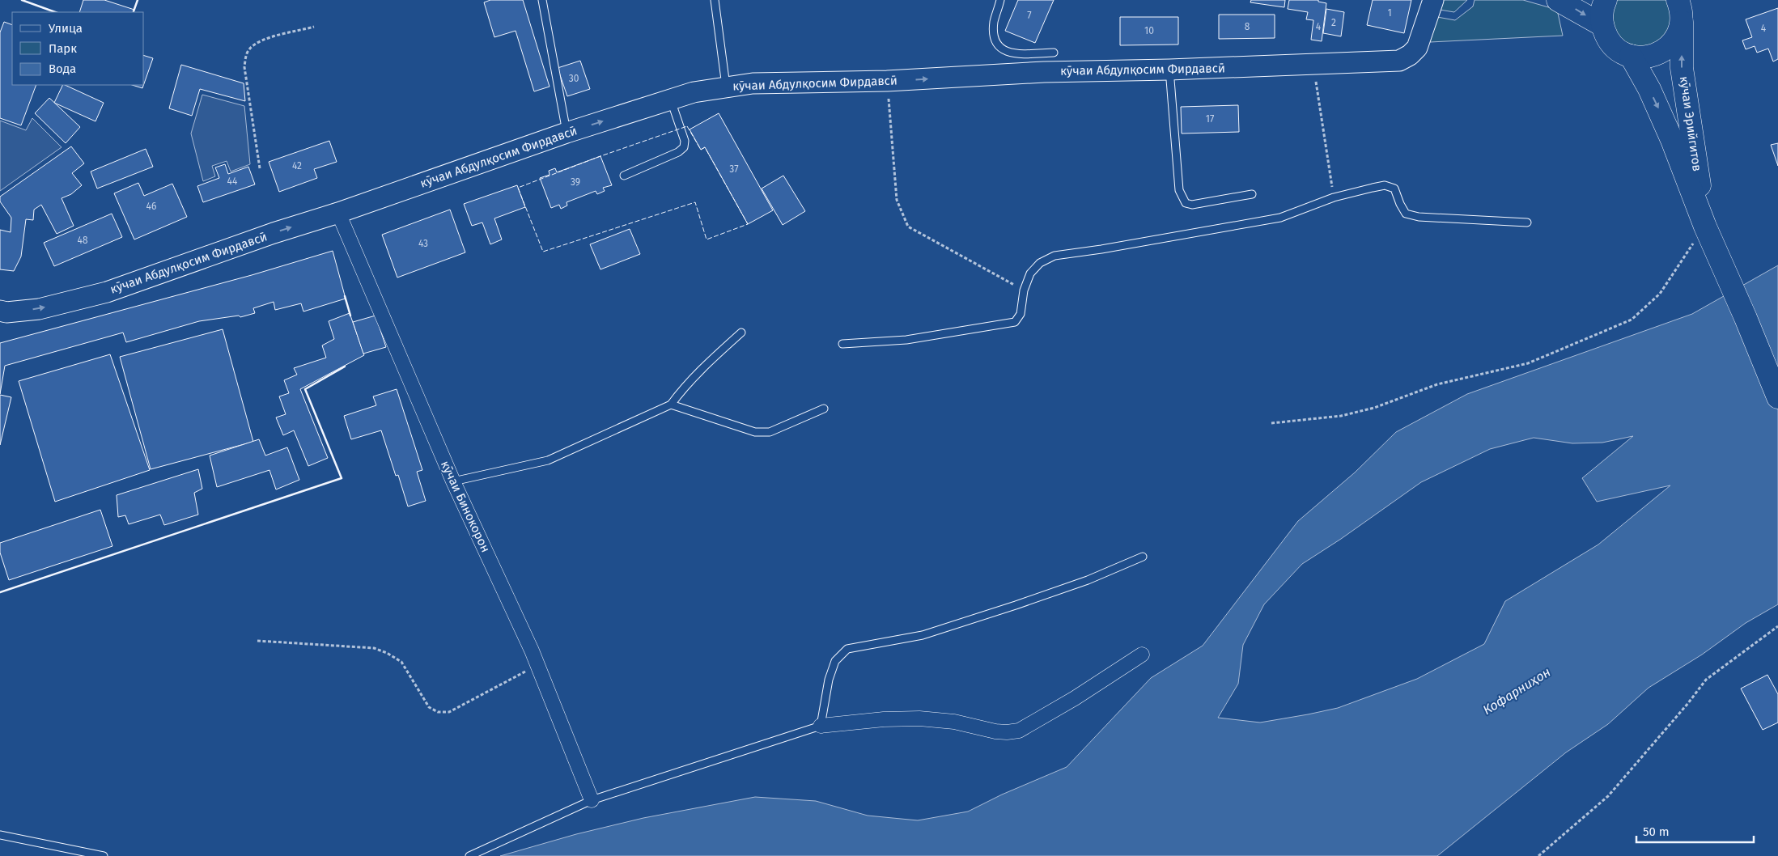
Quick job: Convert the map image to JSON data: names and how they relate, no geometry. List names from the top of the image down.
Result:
{
  "streets": {
    "highway": ["кӯчаи Эрийгитов"],
    "street": ["кӯчаи Абдулқосим Фирдавсӣ", "кӯчаи Бинокорон"]
  },
  "crossings": [
    ["кӯчаи Абдулқосим Фирдавсӣ", "кӯчаи Бинокорон"]
  ],
  "one_way": ["кӯчаи Абдулқосим Фирдавсӣ"],
  "water": ["Кофарниҳон"],
  "house_numbers": [
    "1",
    "7",
    "2",
    "8",
    "4",
    "4",
    "10",
    "30",
    "17",
    "42",
    "37",
    "44",
    "39",
    "46",
    "48",
    "43"
  ],
  "legend": ["Улица", "Парк", "Вода"],
  "scale_bar": "50 m"
}
